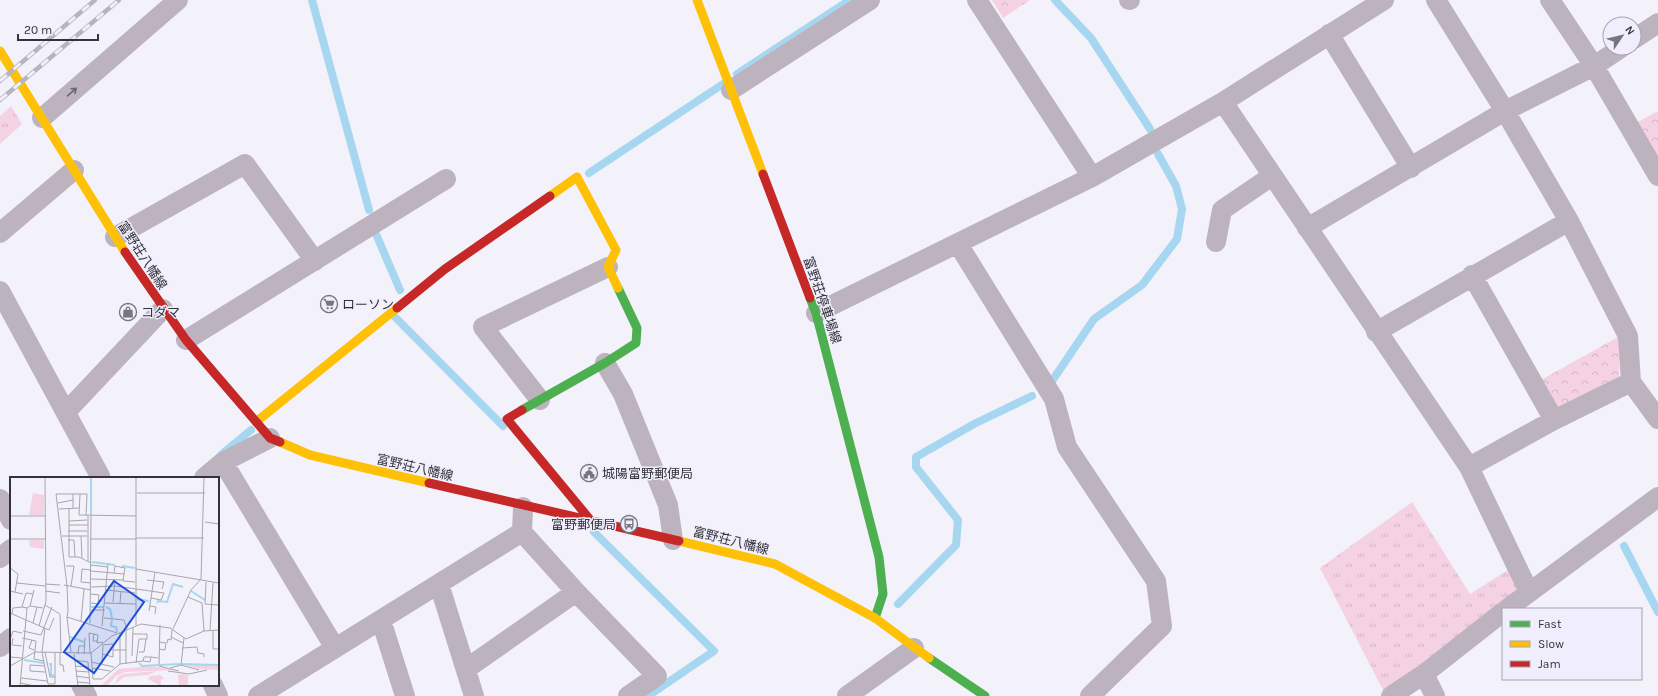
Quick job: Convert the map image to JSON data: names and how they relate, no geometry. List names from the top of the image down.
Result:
{
  "streets": {
    "main road": ["富野荘八幡線", "富野荘停車場線"]
  },
  "crossings": [
    ["富野荘八幡線", "富野荘停車場線"]
  ],
  "places": {
    "supermarket": ["ローソン"],
    "shop": ["コダマ"],
    "public building": ["城陽富野郵便局"],
    "bus stop": ["富野郵便局"]
  },
  "legend": ["Fast", "Slow", "Jam"],
  "scale_bar": "20 m",
  "north": "top right"
}
